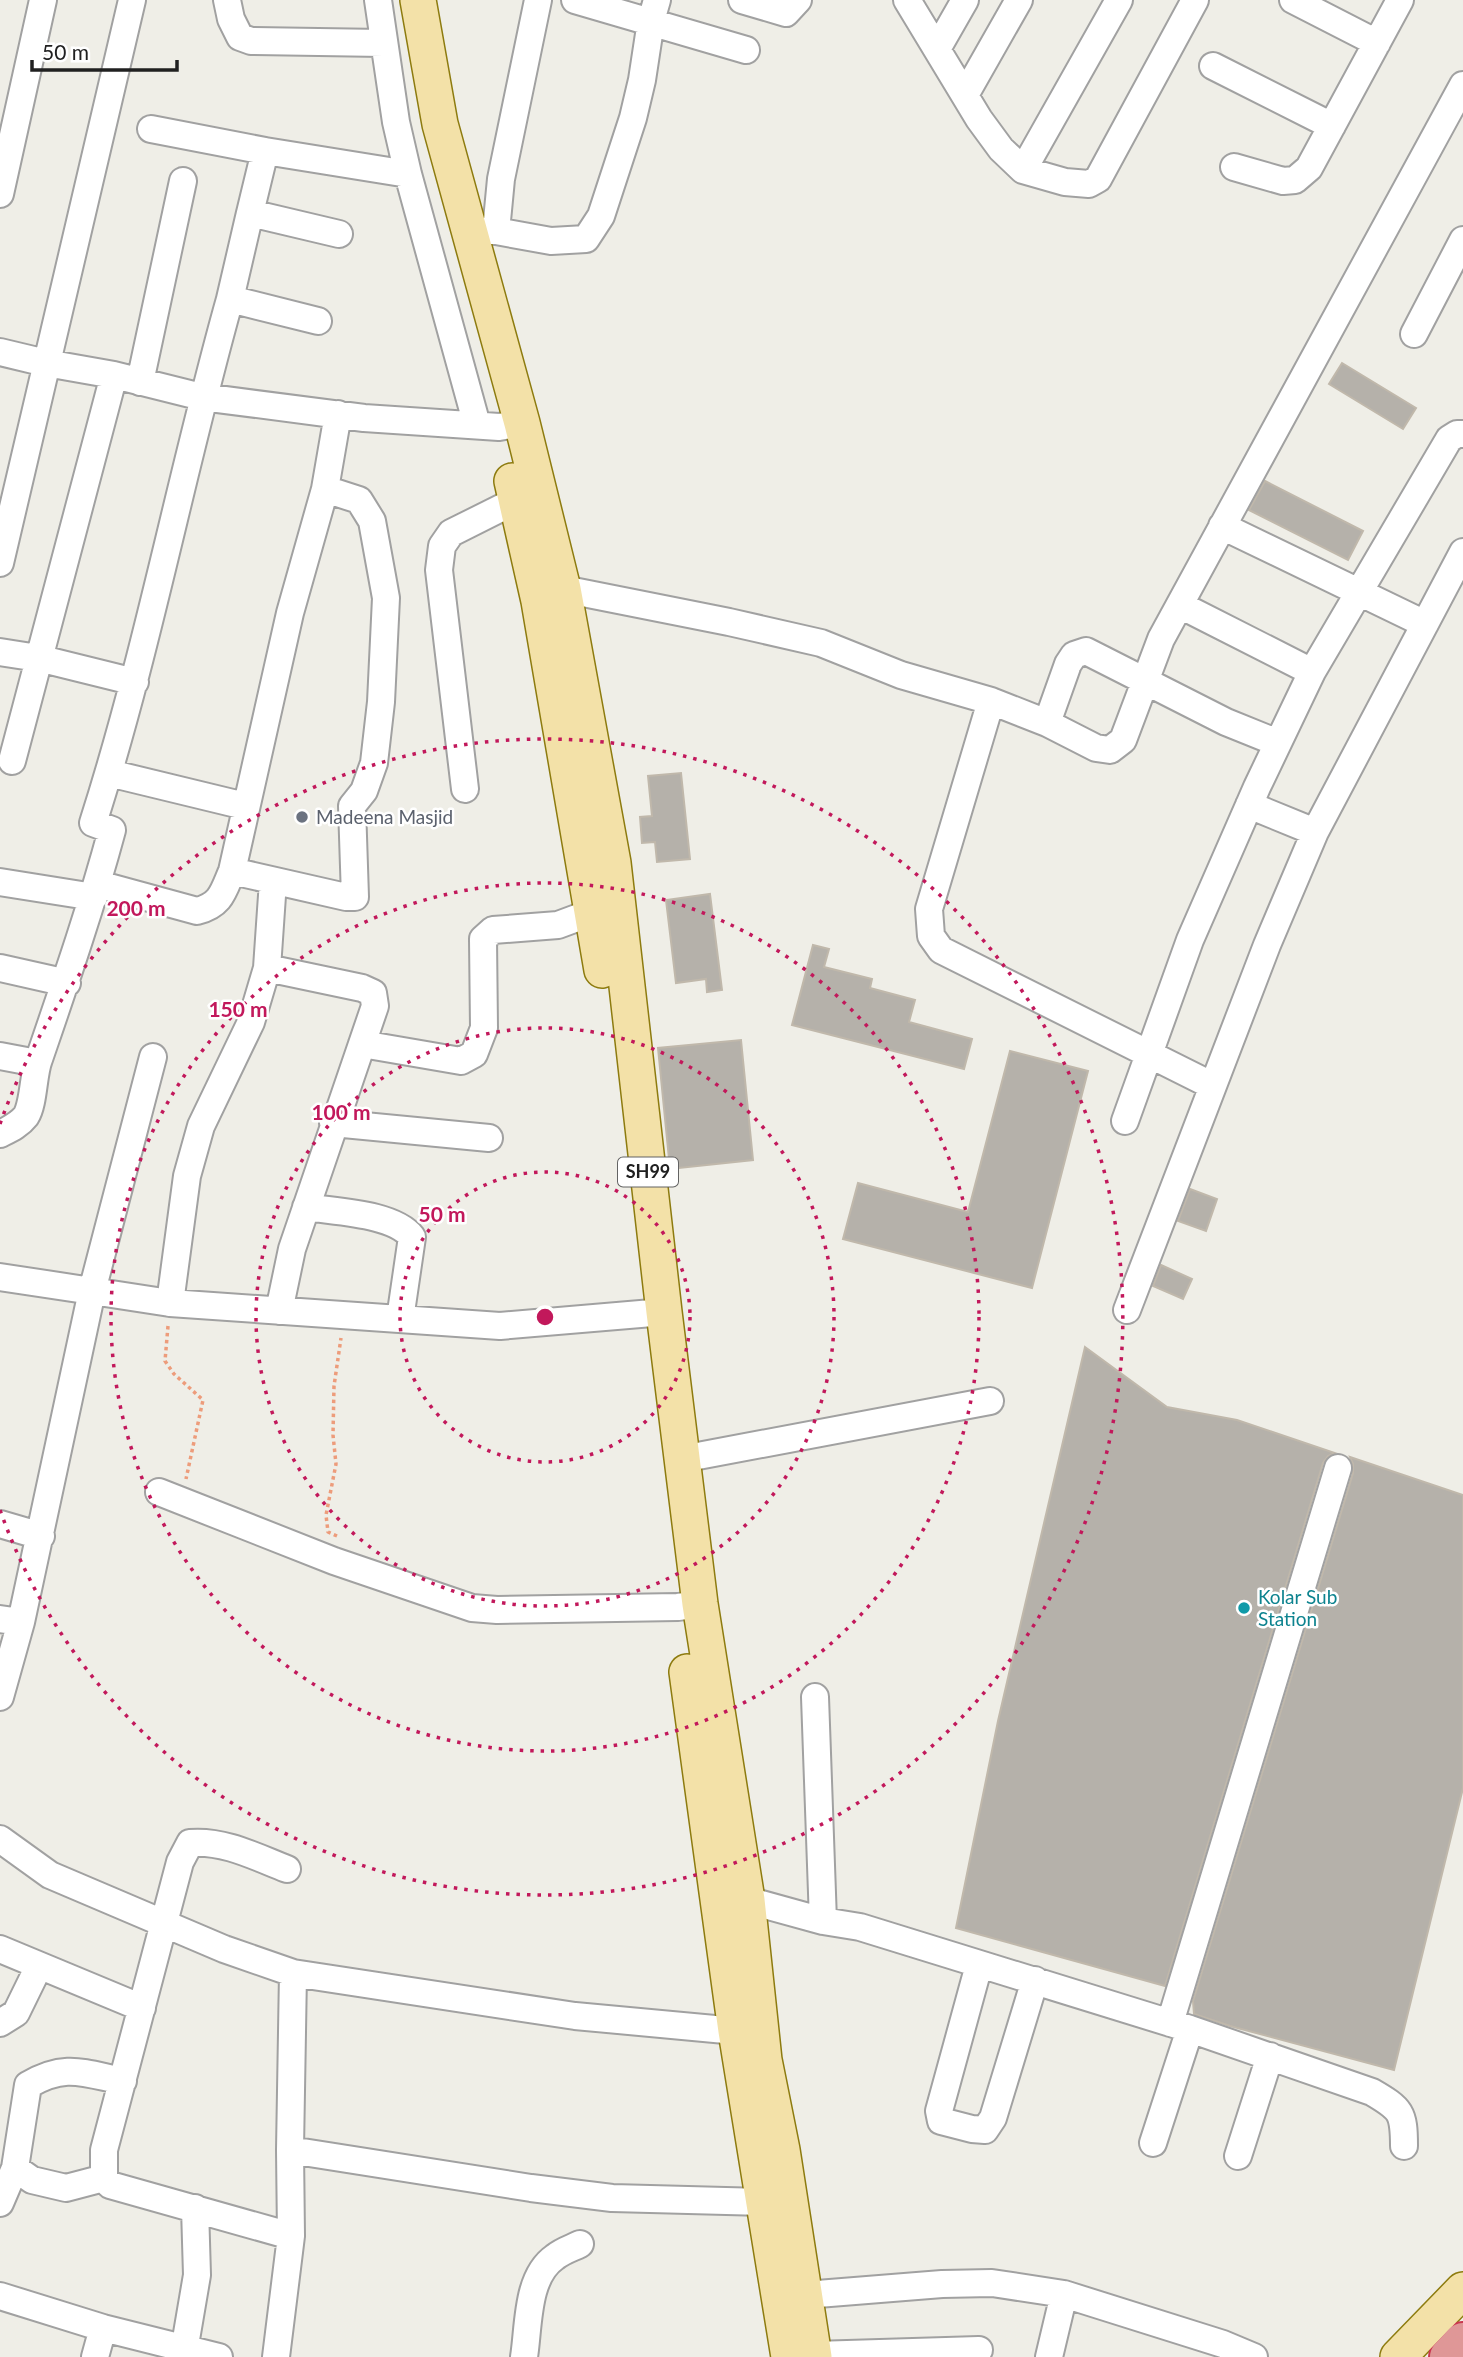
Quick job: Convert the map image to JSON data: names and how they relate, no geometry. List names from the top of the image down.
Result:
{
  "streets": {
    "main road": ["SH99"]
  },
  "places": ["Madeena Masjid", "Kolar Sub Station"],
  "scale_bar": "50 m",
  "rings": [
    "200 m",
    "150 m",
    "100 m",
    "50 m"
  ]
}
